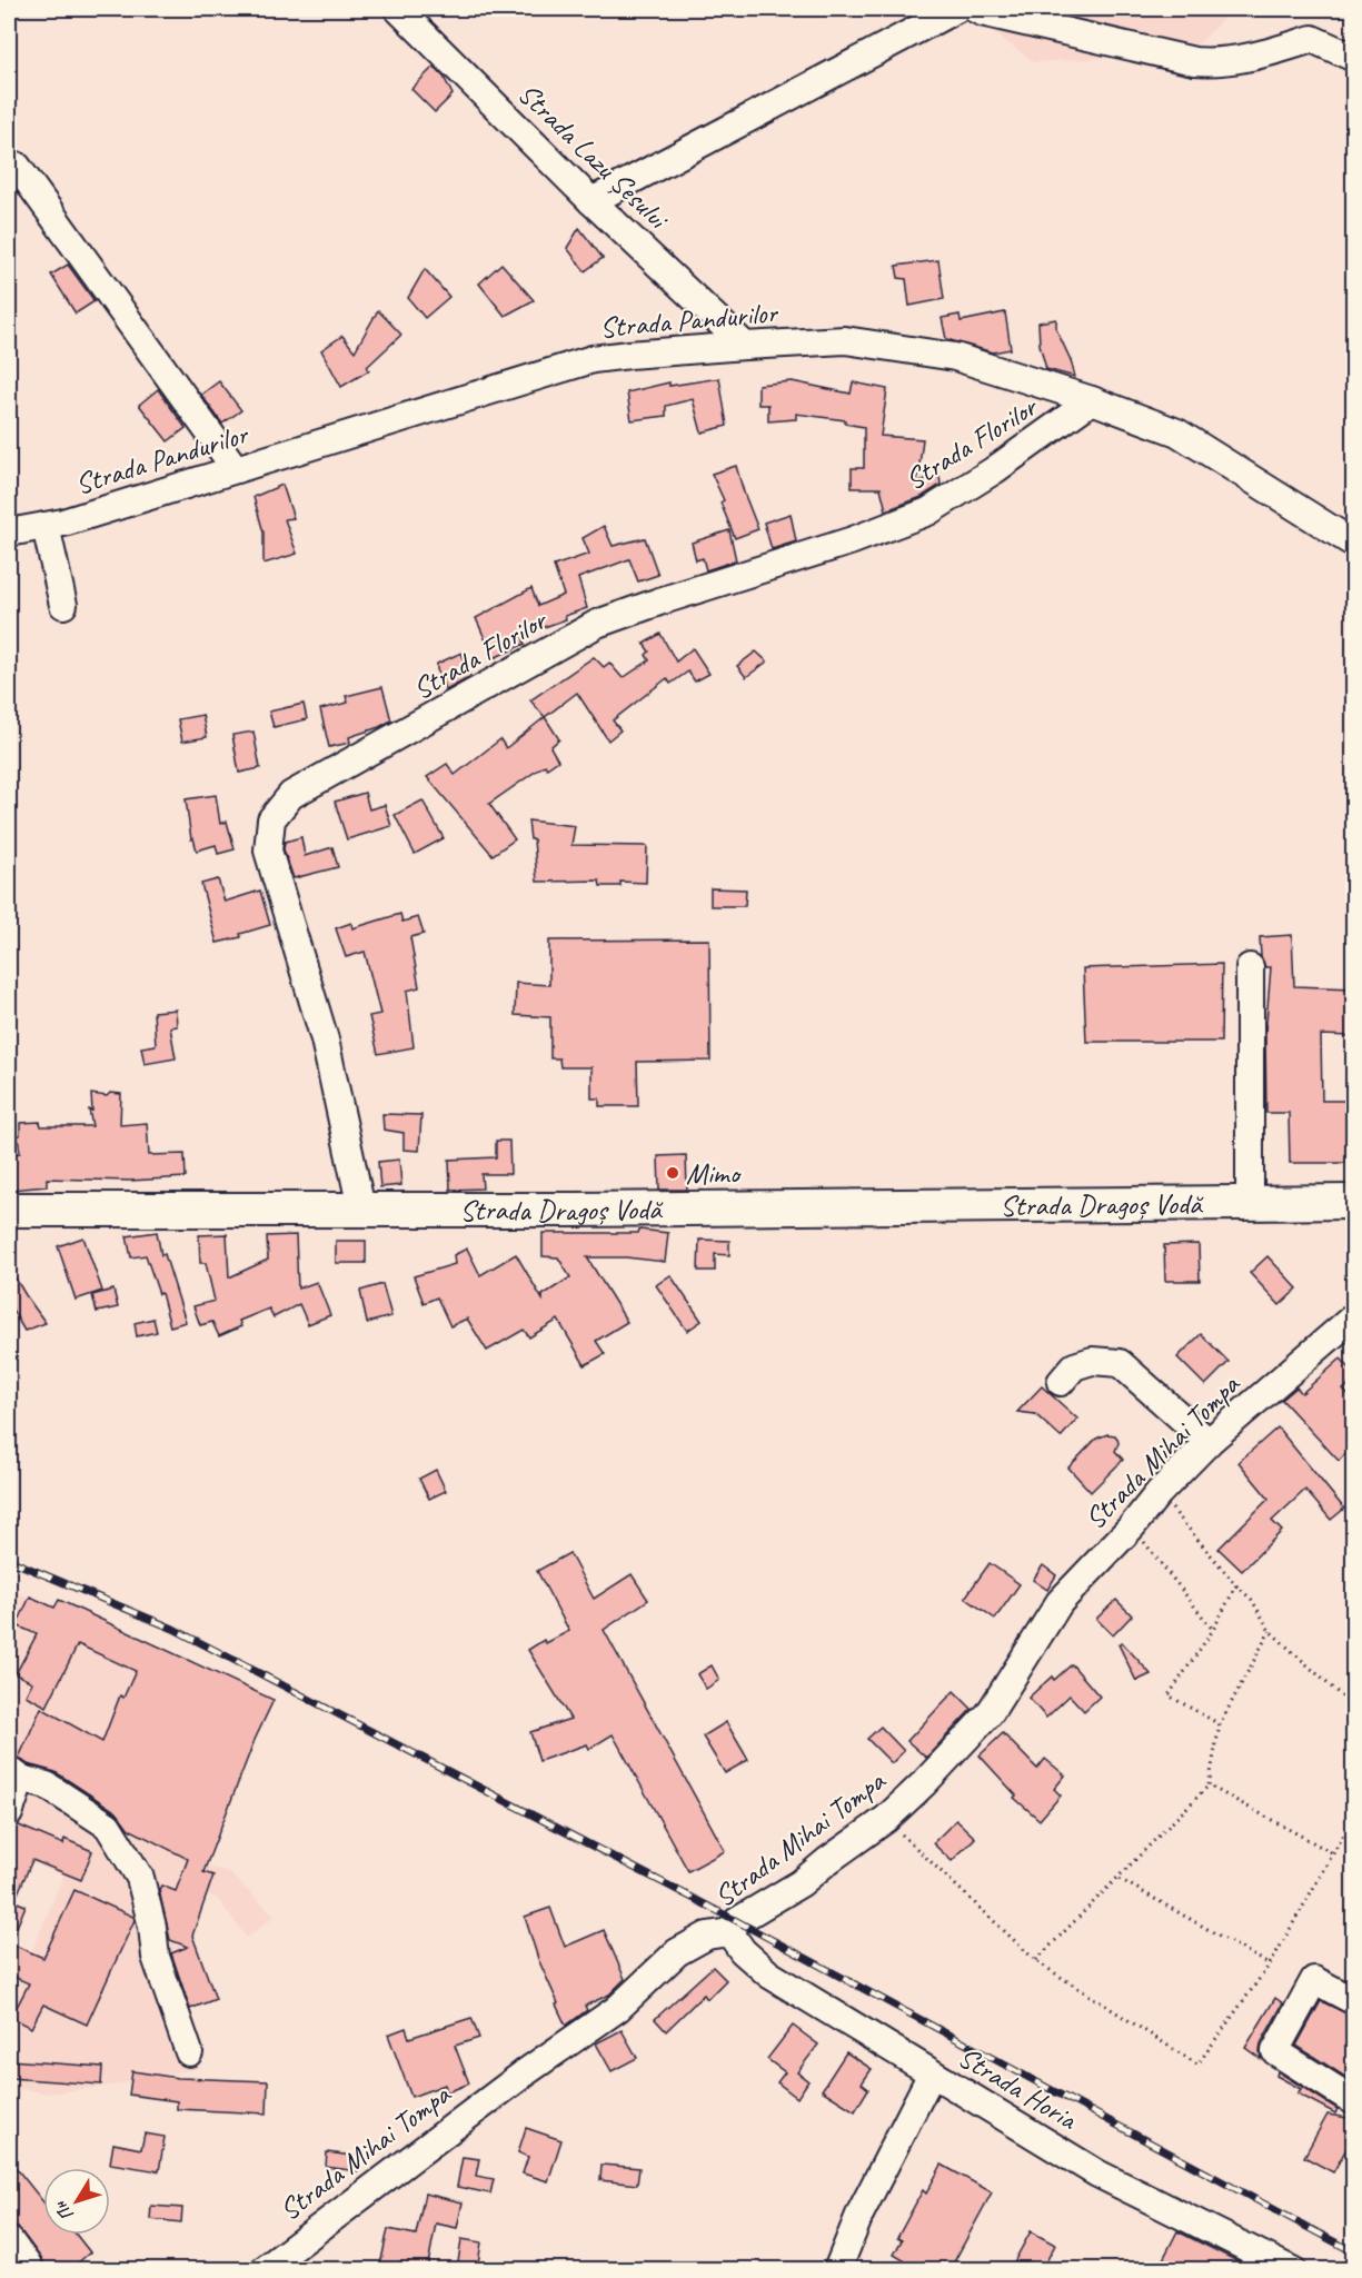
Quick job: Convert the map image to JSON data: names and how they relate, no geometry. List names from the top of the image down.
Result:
{
  "streets": {
    "main road": ["Strada Dragoș Vodă"],
    "street": [
      "Strada Lazu Șesului",
      "Strada Pandurilor",
      "Strada Florilor",
      "Strada Mihai Tompa",
      "Strada Horia"
    ]
  },
  "crossings": [
    ["Strada Lazu Șesului", "Strada Pandurilor"],
    ["Strada Pandurilor", "Strada Florilor"],
    ["Strada Florilor", "Strada Dragoș Vodă"],
    ["Strada Mihai Tompa", "Strada Horia"]
  ],
  "places": ["Mimo"],
  "north": "bottom left"
}
